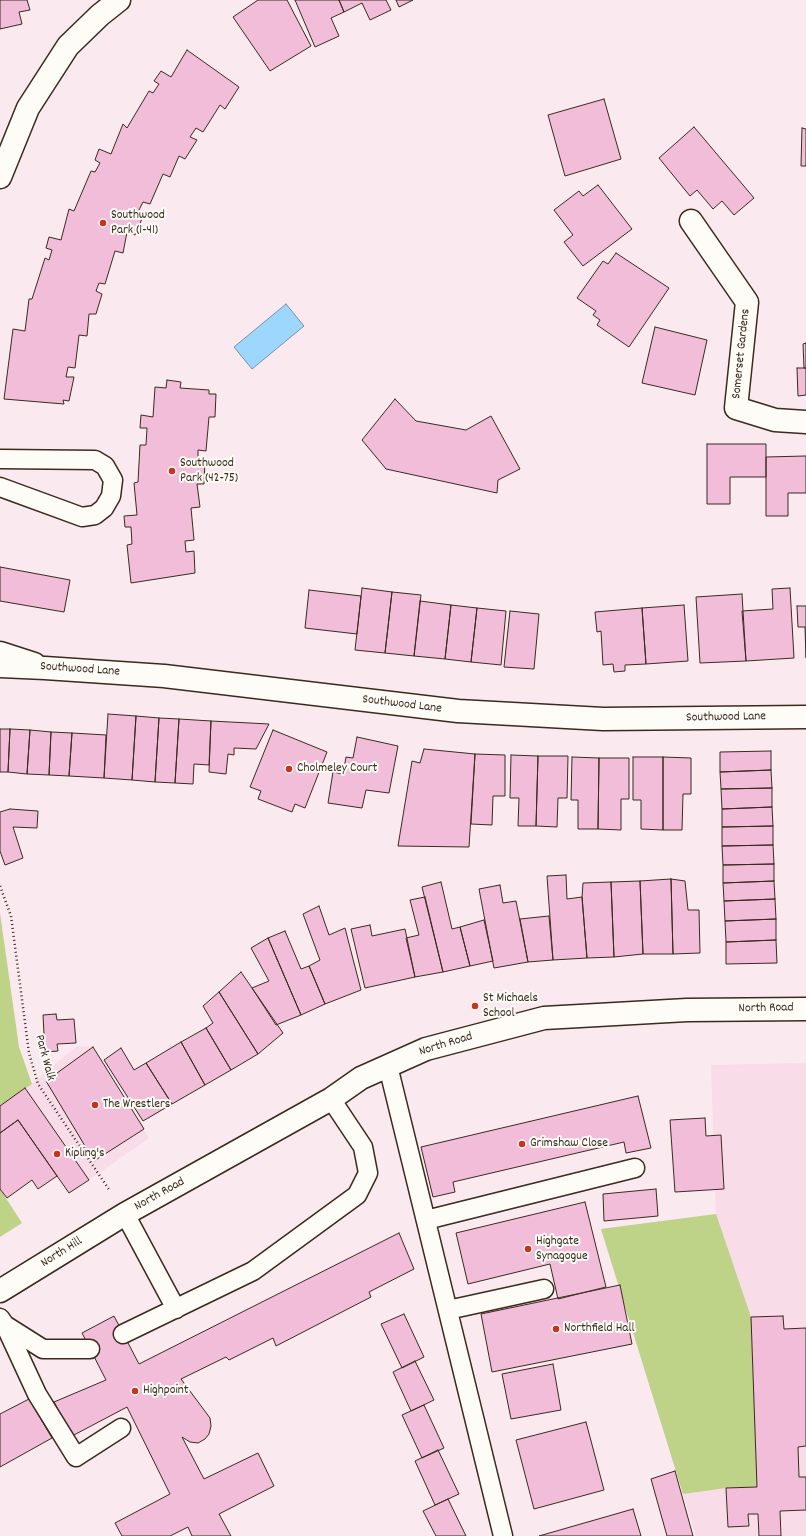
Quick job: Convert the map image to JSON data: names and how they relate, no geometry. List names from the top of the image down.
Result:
{
  "streets": {
    "main road": [
      "Somerset Gardens",
      "Southwood Lane",
      "North Road",
      "North Hill"
    ],
    "path": ["Park Walk"]
  },
  "crossings": [
    ["North Road", "Park Walk"],
    ["North Road", "North Hill"],
    ["Park Walk", "North Hill"]
  ],
  "places": [
    "Southwood Park (1-41)",
    "Southwood Park (42-75)",
    "Cholmeley Court",
    "St Michaels School",
    "The Wrestlers",
    "Grimshaw Close",
    "Kipling's",
    "Highgate Synagogue",
    "Northfield Hall",
    "Highpoint"
  ]
}
